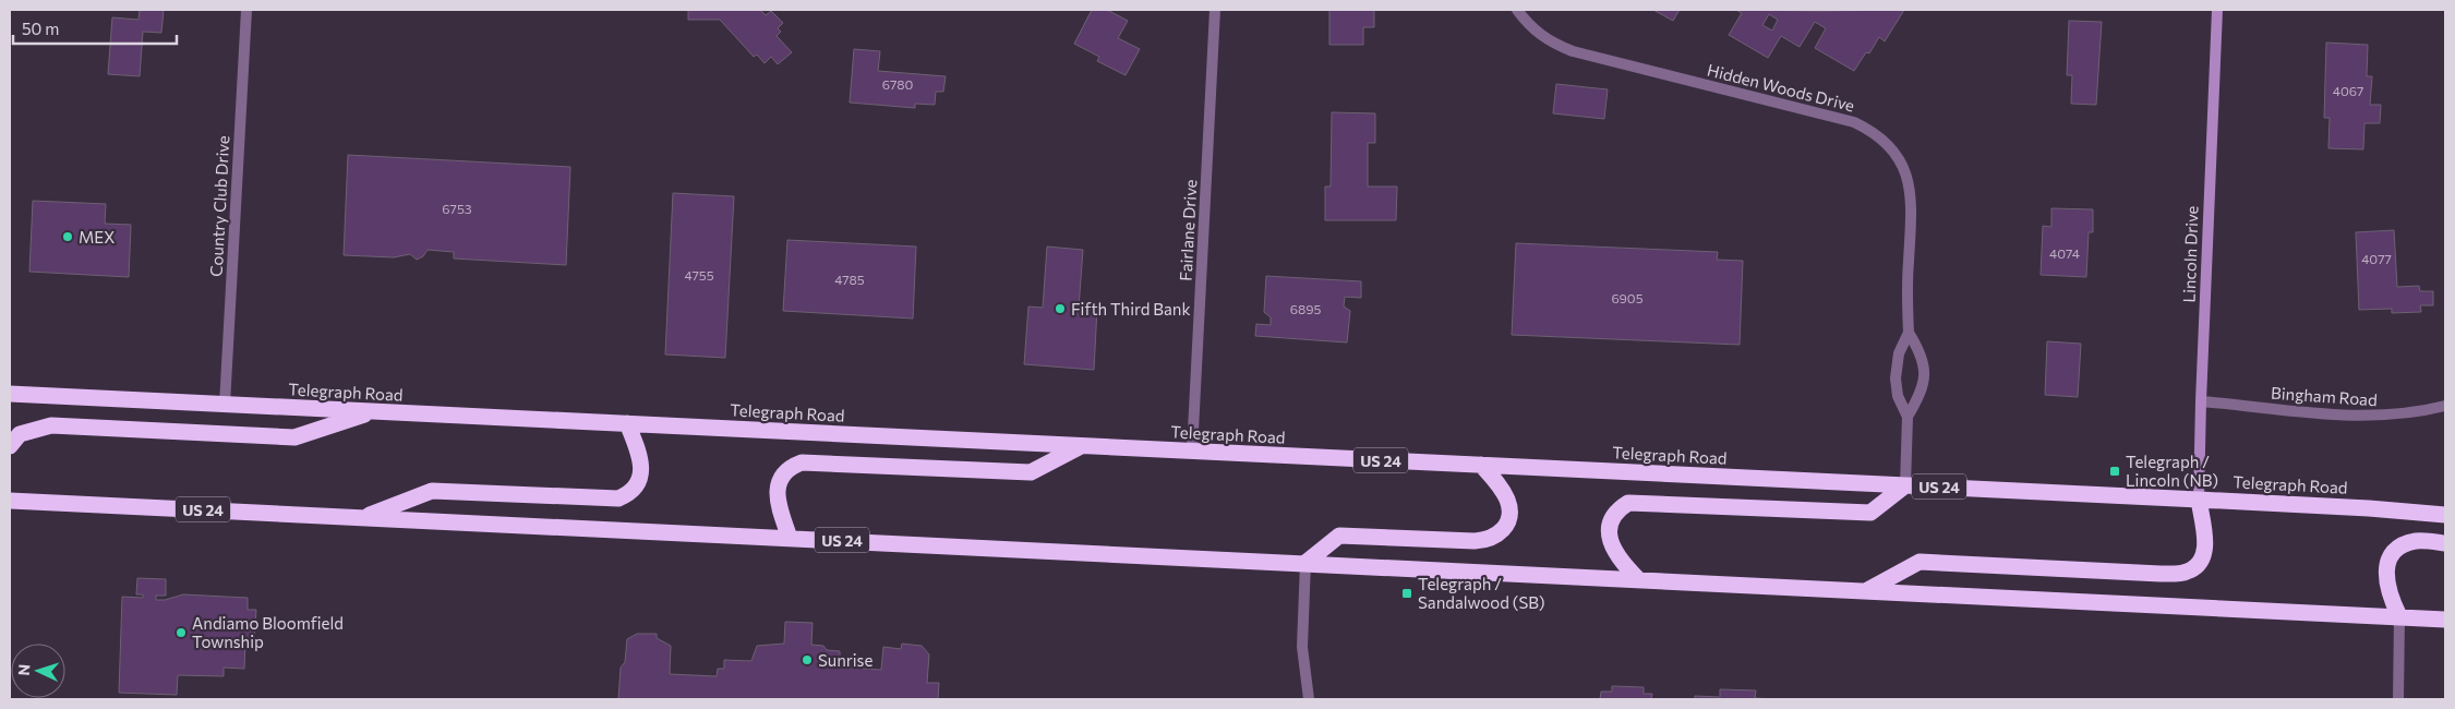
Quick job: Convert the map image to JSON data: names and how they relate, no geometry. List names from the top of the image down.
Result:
{
  "streets": {
    "highway": ["Telegraph Road", "US 24"],
    "street": [
      "Hidden Woods Drive",
      "Country Club Drive",
      "Fairlane Drive",
      "Lincoln Drive",
      "Bingham Road"
    ]
  },
  "crossings": [
    ["Hidden Woods Drive", "Telegraph Road"],
    ["Country Club Drive", "Telegraph Road"],
    ["Fairlane Drive", "Telegraph Road"],
    ["Lincoln Drive", "Telegraph Road"],
    ["Lincoln Drive", "Bingham Road"]
  ],
  "places": {
    "other": [
      "MEX",
      "Fifth Third Bank",
      "Andiamo Bloomfield Township",
      "Sunrise"
    ],
    "transit": ["Telegraph / Lincoln (NB)", "Telegraph / Sandalwood (SB)"]
  },
  "house_numbers": [
    "6780",
    "4067",
    "6753",
    "4074",
    "4077",
    "4755",
    "4785",
    "6905",
    "6895"
  ],
  "scale_bar": "50 m",
  "north": "left"
}
